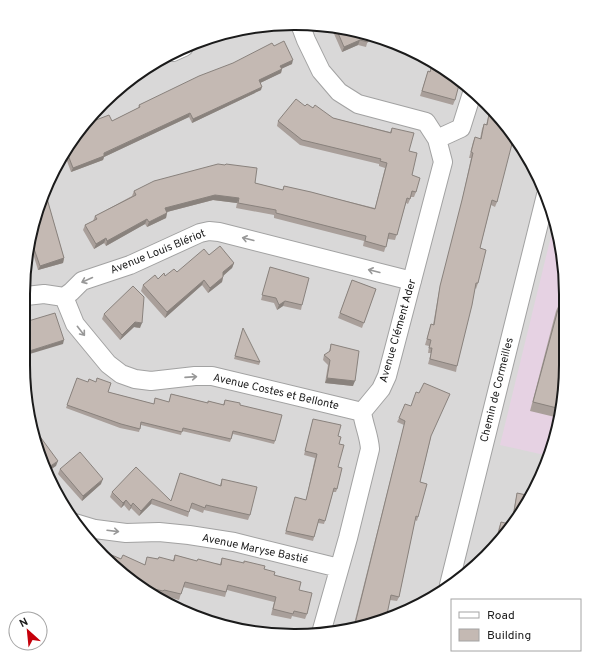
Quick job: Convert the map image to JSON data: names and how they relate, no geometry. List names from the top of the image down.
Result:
{
  "streets": {
    "street": [
      "Avenue Louis Blériot",
      "Avenue Clément Ader",
      "Chemin de Cormeilles",
      "Avenue Costes et Bellonte",
      "Avenue Maryse Bastié"
    ]
  },
  "crossings": [
    ["Avenue Louis Blériot", "Avenue Clément Ader"],
    ["Avenue Louis Blériot", "Avenue Costes et Bellonte"],
    ["Avenue Clément Ader", "Avenue Costes et Bellonte"]
  ],
  "one_way": ["Avenue Louis Blériot", "Avenue Costes et Bellonte", "Avenue Maryse Bastié"],
  "legend": ["Road", "Building"],
  "north": "top left"
}
